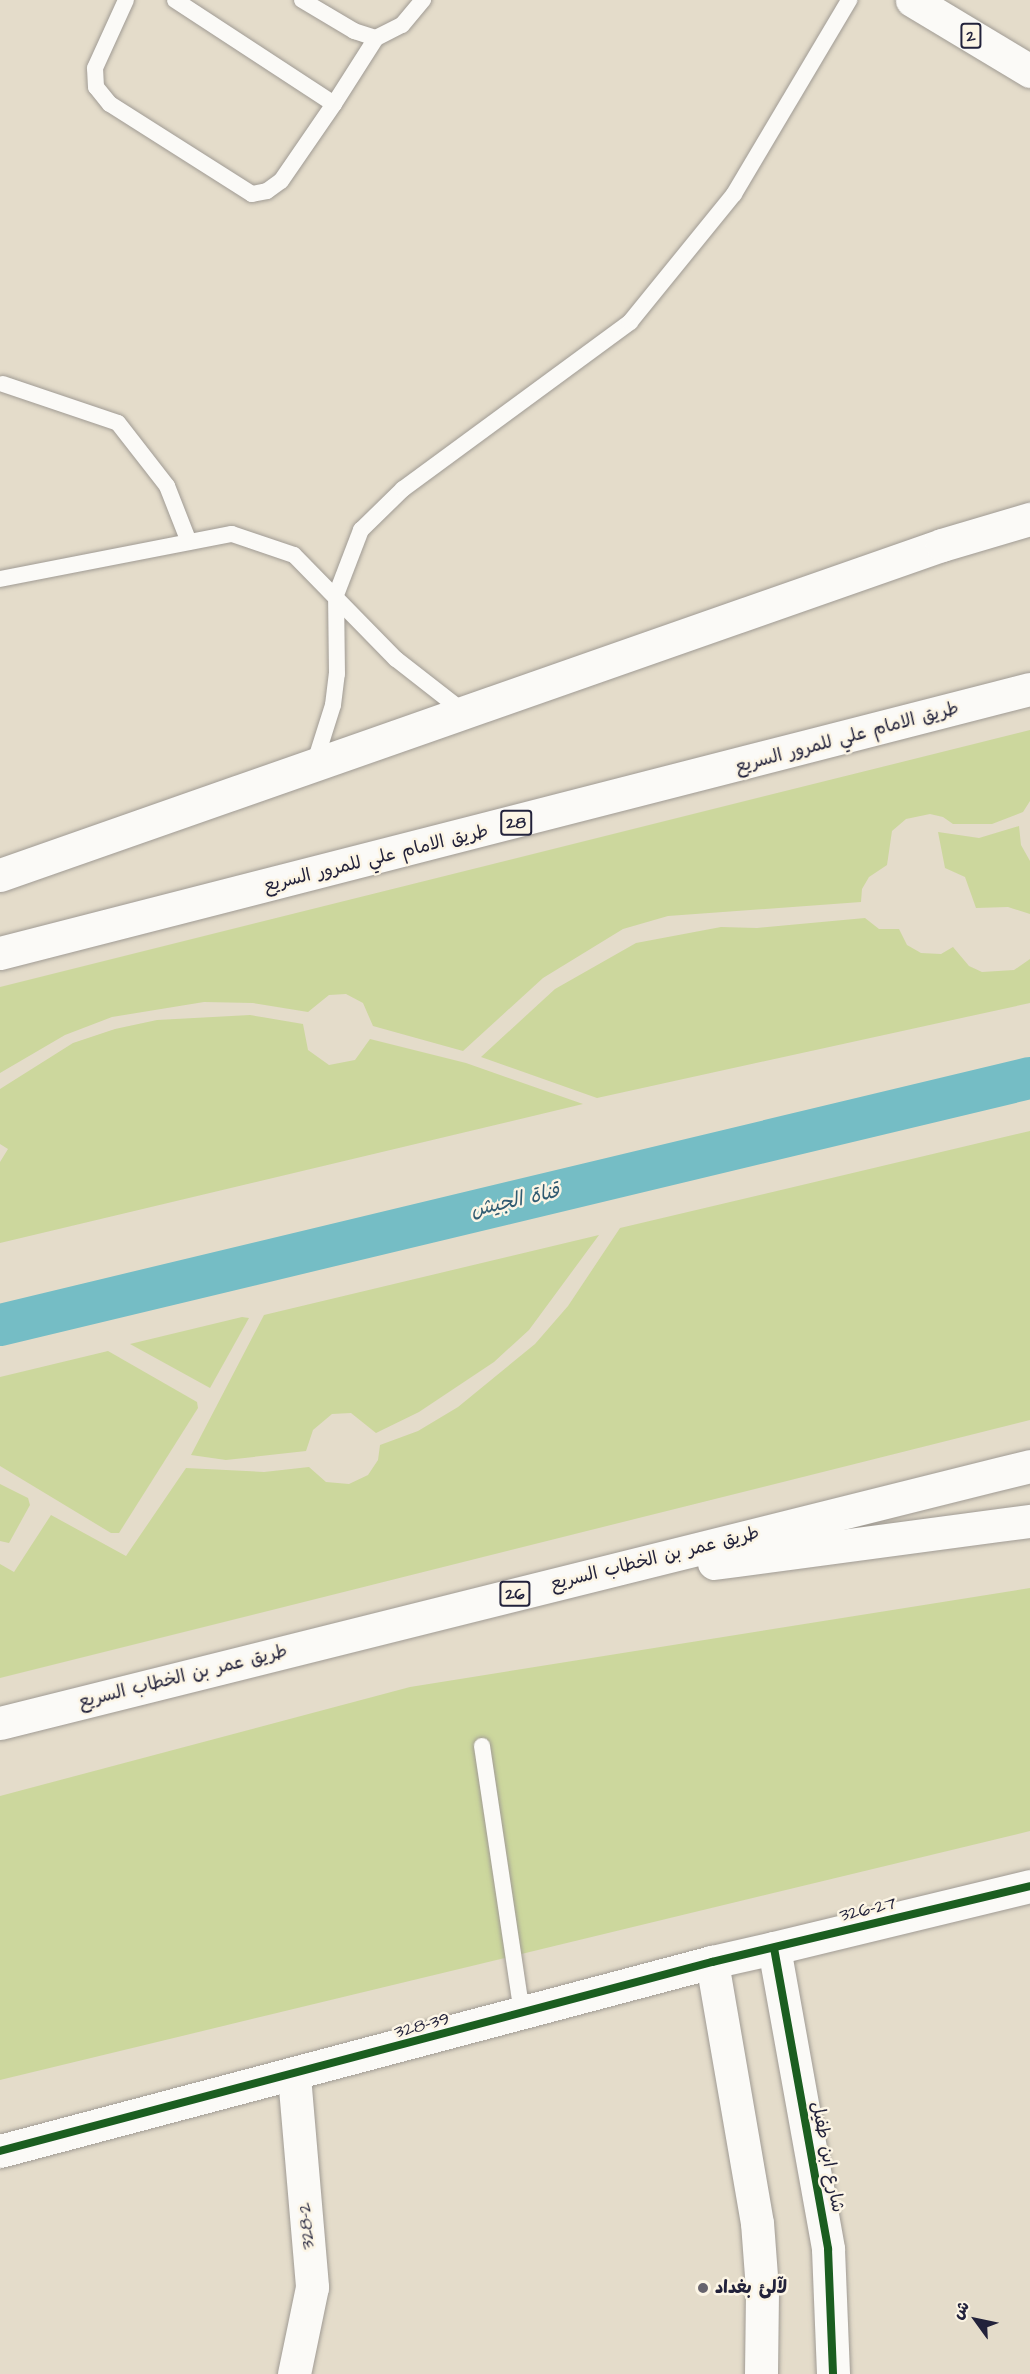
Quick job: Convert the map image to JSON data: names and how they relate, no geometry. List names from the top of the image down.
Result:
{
  "streets": {
    "main road": [
      "2",
      "طريق الامام علي للمرور السريع",
      "28",
      "طريق عمر بن الخطاب السريع",
      "26",
      "326-27",
      "328-39",
      "شارع ابن طفيل",
      "328-2"
    ]
  },
  "crossings": [
    ["326-27", "328-39"],
    ["326-27", "شارع ابن طفيل"],
    ["328-39", "328-2"]
  ],
  "water": ["قناة الجيش"],
  "places": ["لآلئ بغداد"],
  "north": "top left"
}
